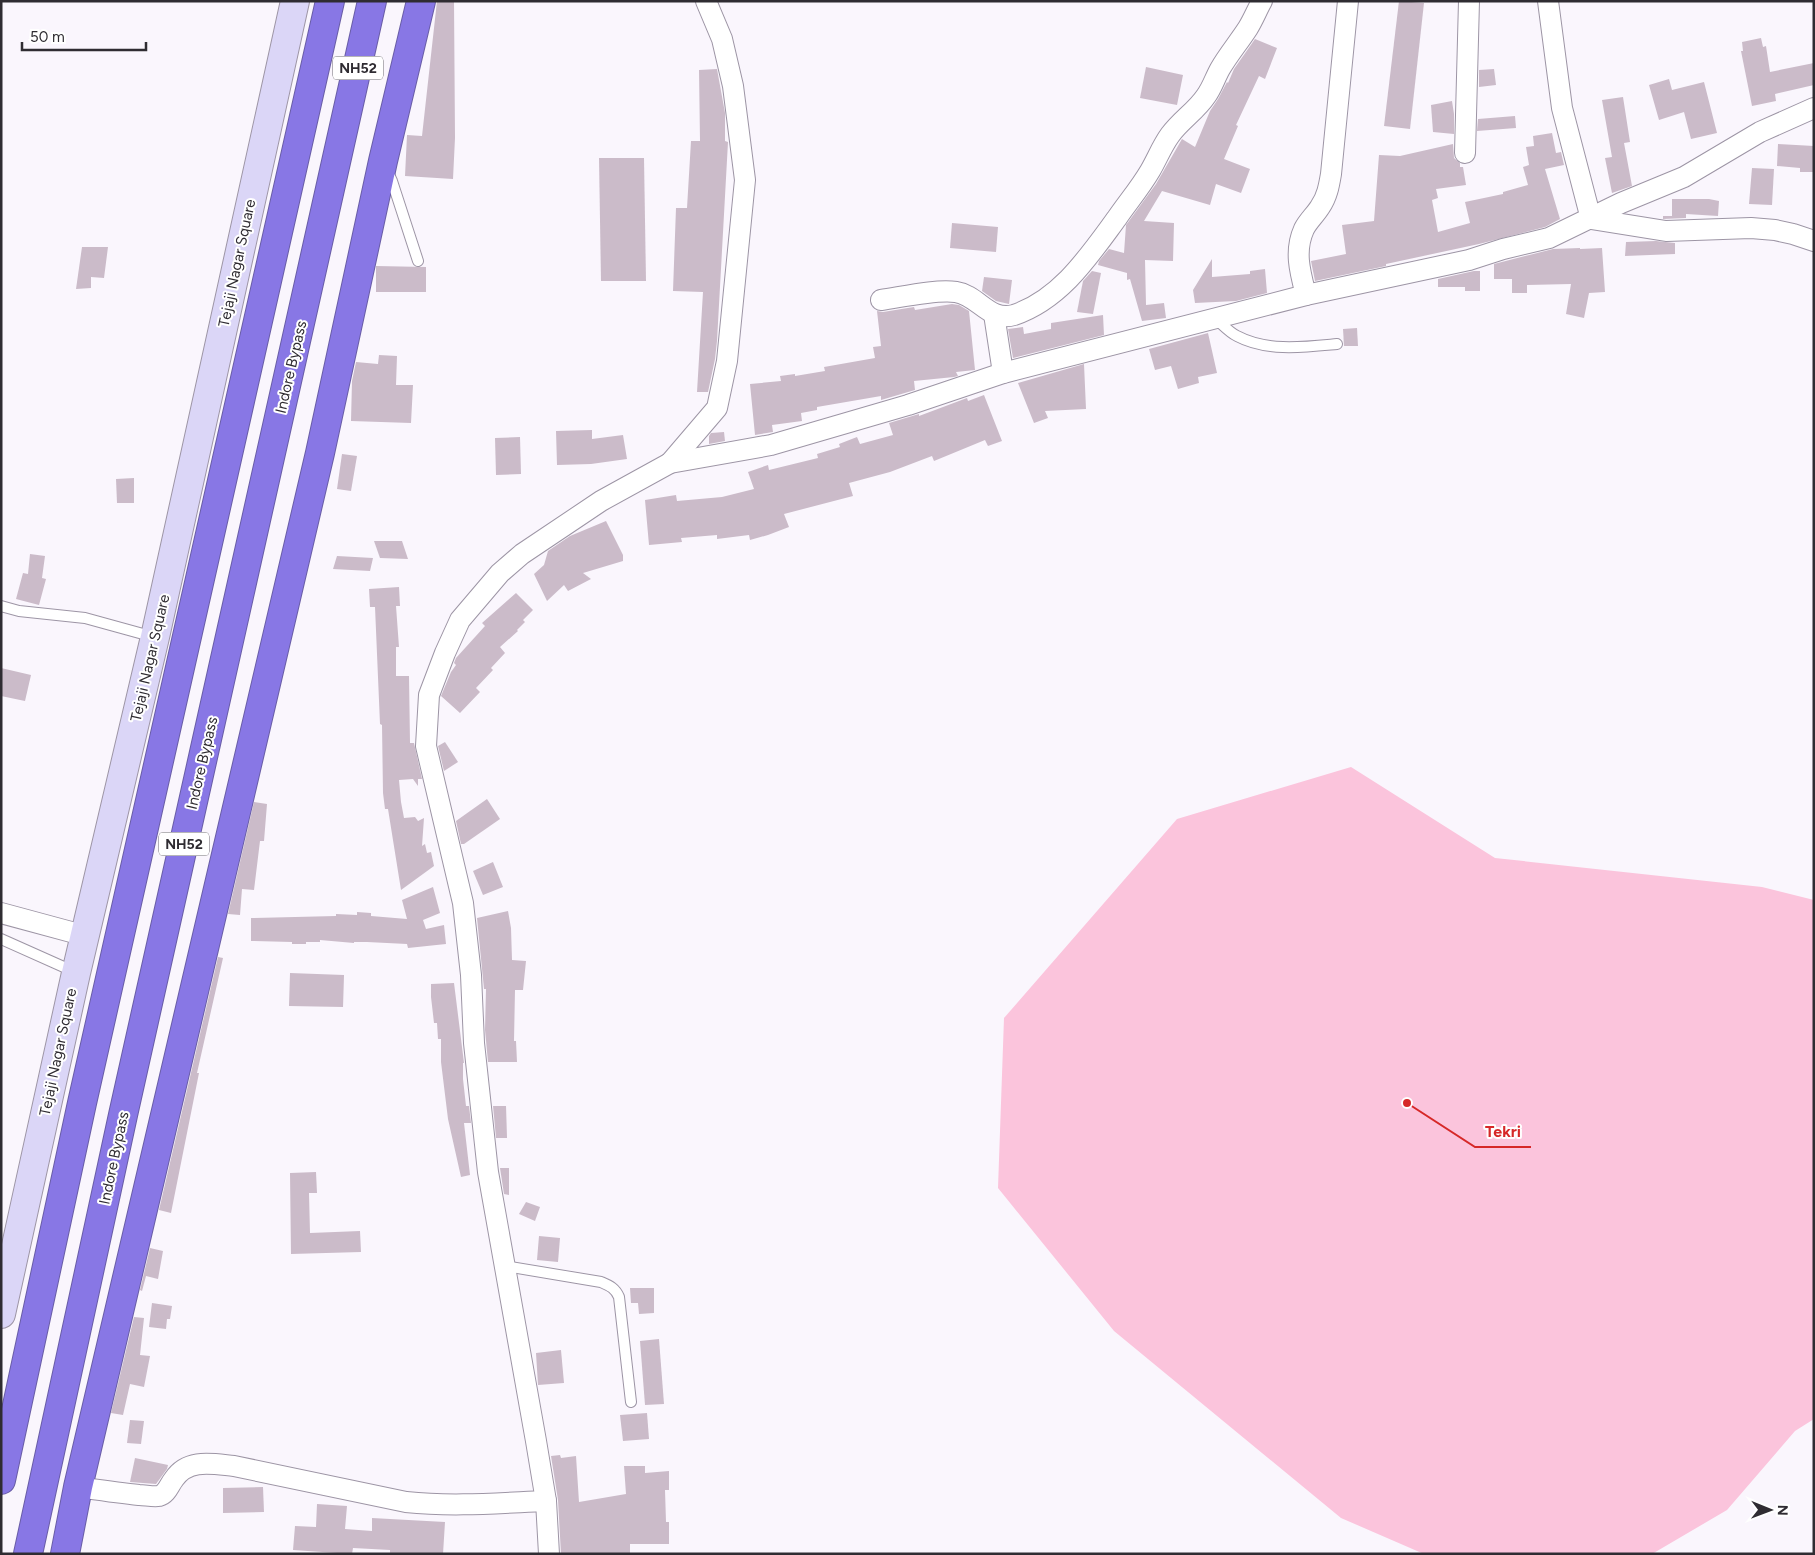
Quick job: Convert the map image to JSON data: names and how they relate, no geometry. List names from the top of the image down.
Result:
{
  "streets": {
    "highway": ["NH52", "Indore Bypass"],
    "street": ["Tejaji Nagar Square"]
  },
  "places": ["Tekri"],
  "scale_bar": "50 m",
  "north": "right"
}
